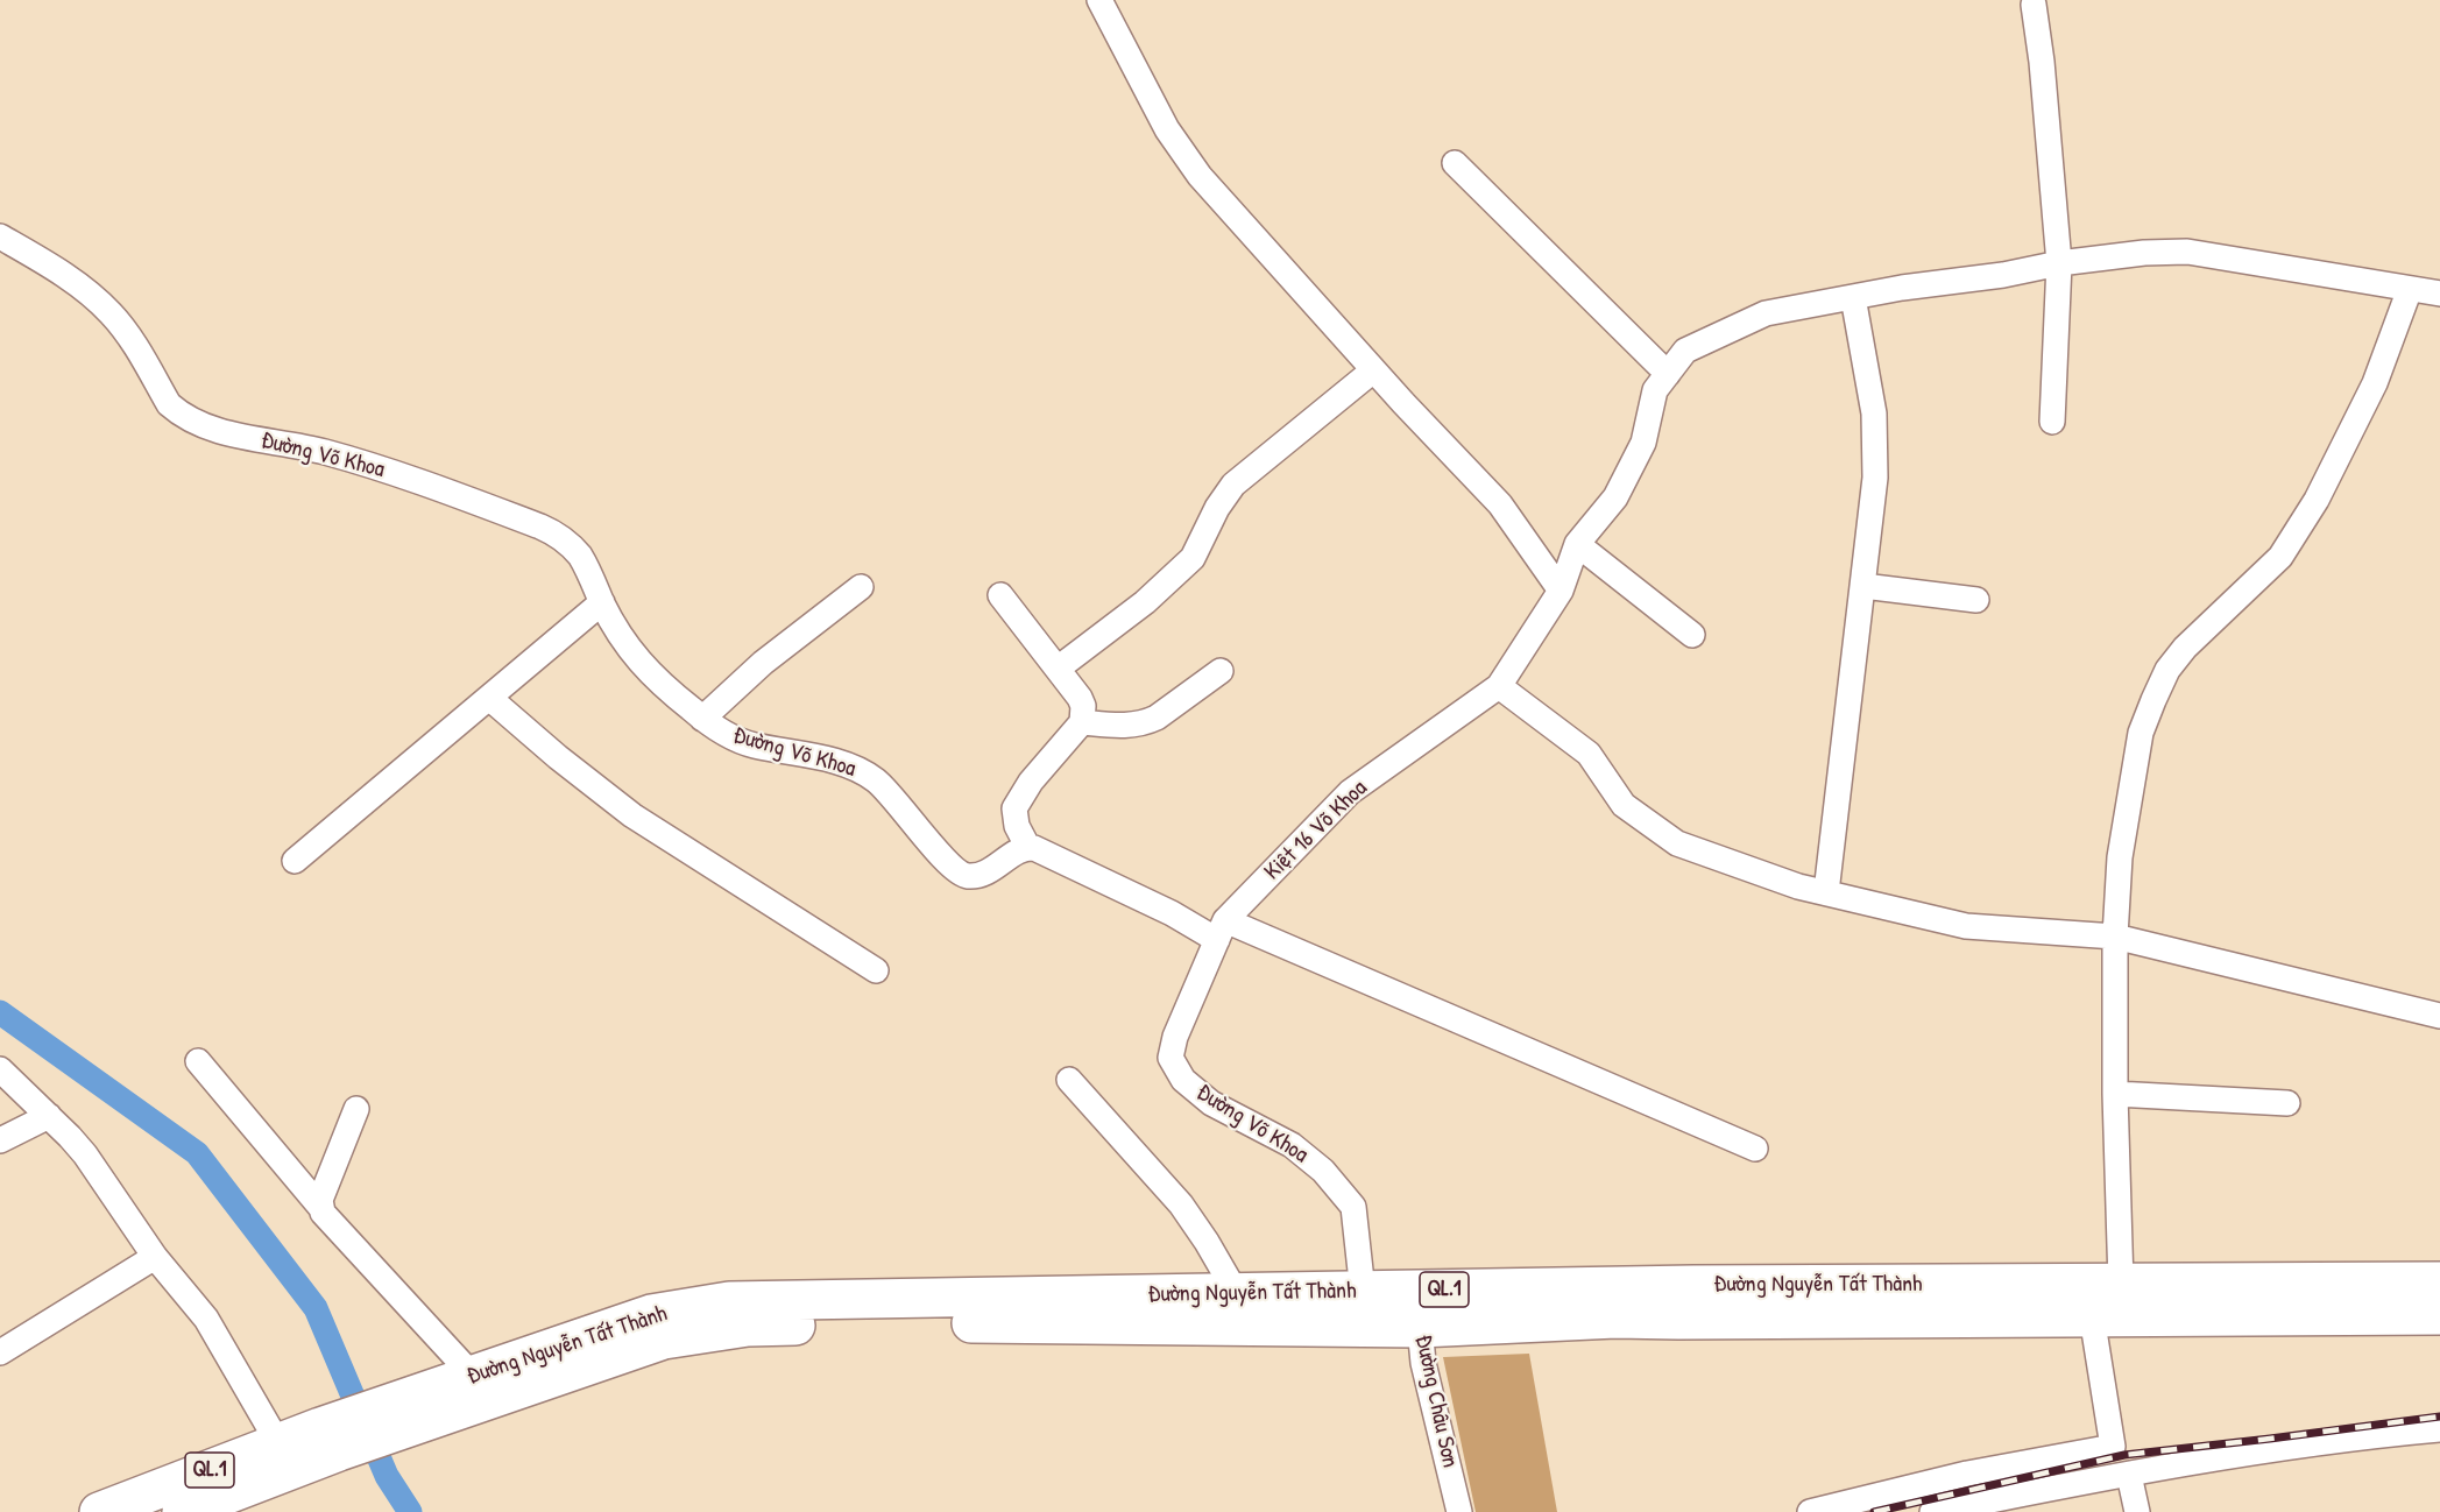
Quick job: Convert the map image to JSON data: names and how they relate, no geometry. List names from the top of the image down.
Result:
{
  "streets": {
    "main road": ["Đường Nguyễn Tất Thành", "QL.1"],
    "street": ["Đường Võ Khoa", "Kiệt 16 Võ Khoa", "Đường Châu Sơn"]
  },
  "crossings": [
    ["Đường Võ Khoa", "Kiệt 16 Võ Khoa"],
    ["Đường Võ Khoa", "Đường Nguyễn Tất Thành"],
    ["Đường Nguyễn Tất Thành", "Đường Châu Sơn"]
  ]
}
